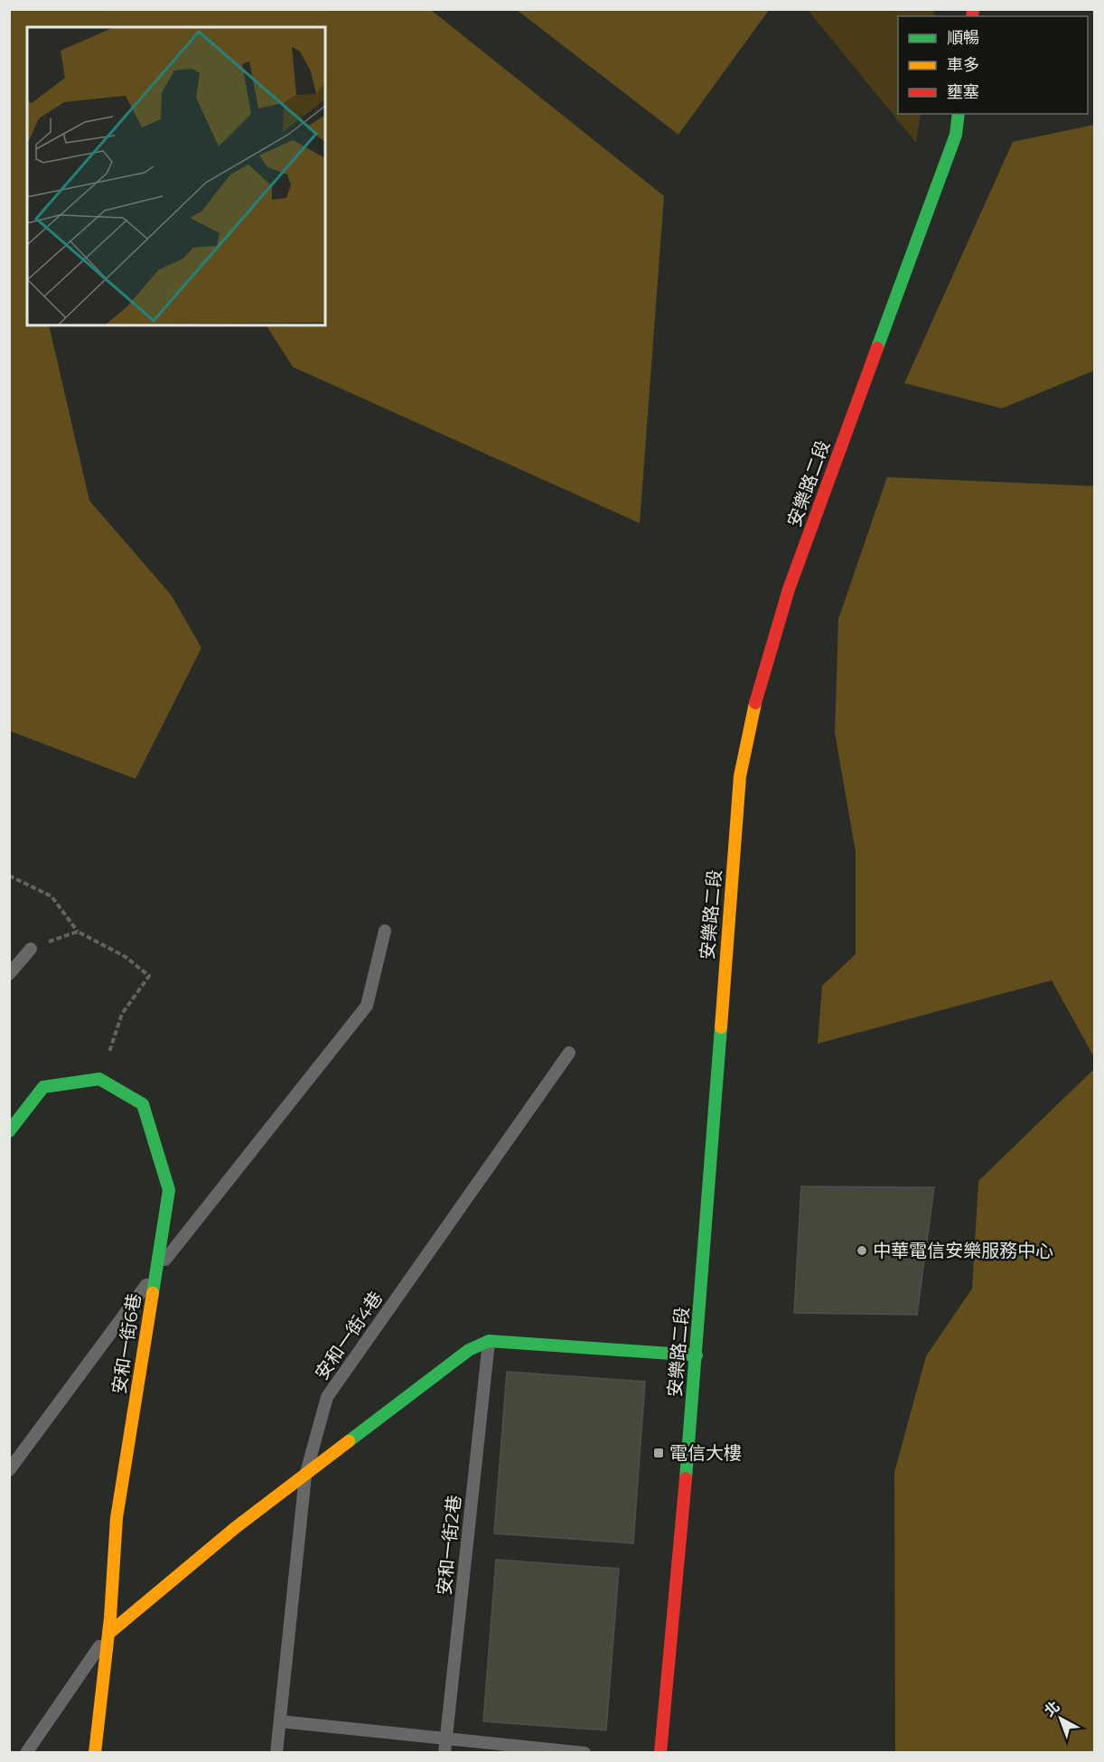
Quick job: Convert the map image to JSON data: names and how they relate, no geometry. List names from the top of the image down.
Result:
{
  "streets": {
    "street": ["安樂路二段", "安和一街6巷"],
    "lane": ["安和一街4巷", "安和一街2巷"]
  },
  "places": {
    "other": ["中華電信安樂服務中心"],
    "transit": ["電信大樓"]
  },
  "legend": ["順暢", "車多", "壅塞"],
  "north": "top left"
}
